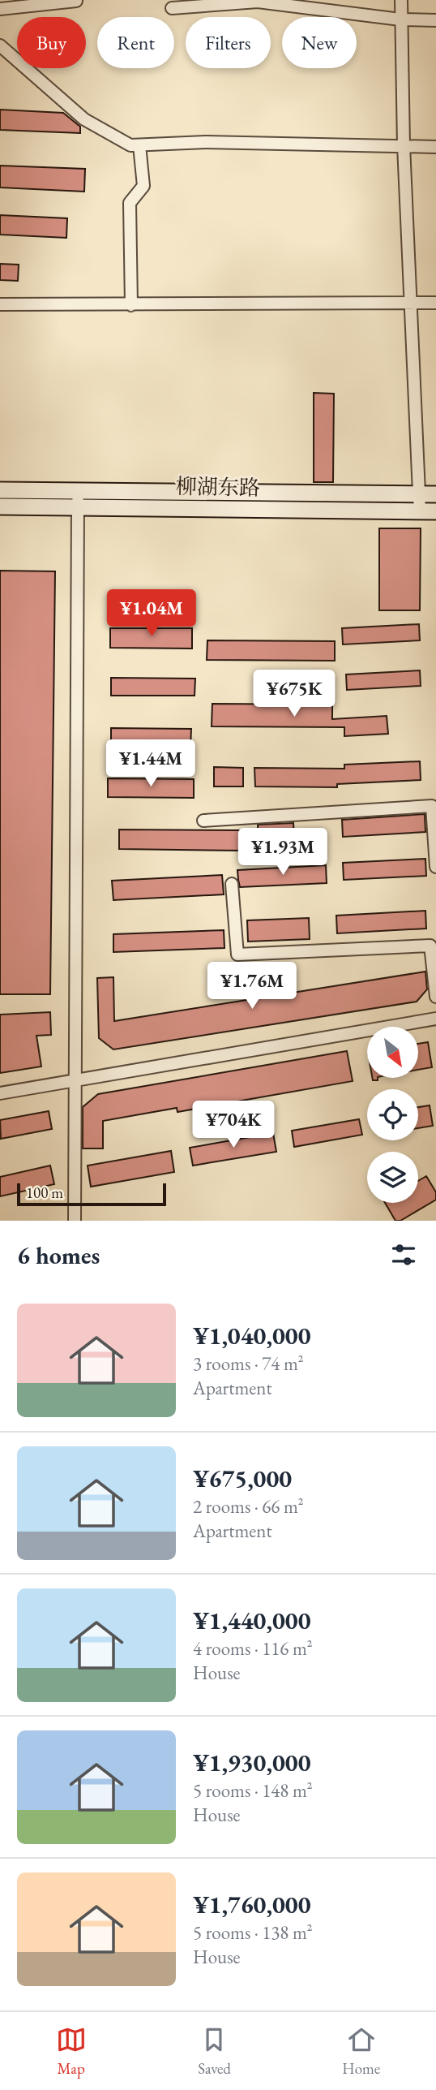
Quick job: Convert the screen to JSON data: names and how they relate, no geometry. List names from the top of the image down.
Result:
{
  "streets": {
    "main road": ["柳湖东路"]
  },
  "scale_bar": "100 m",
  "north": "bottom right",
  "page": {
    "chip": [
      "Buy",
      "Rent",
      "Filters",
      "New"
    ],
    "price": [
      "¥1.04M",
      "¥675K",
      "¥1.44M",
      "¥1.93M",
      "¥1.76M",
      "¥704K"
    ],
    "scale": "100 m",
    "heading": "6 homes",
    "list": [
      {
        "name": "¥1,040,000",
        "note": "3 rooms · 74 m² · Apartment"
      },
      {
        "name": "¥675,000",
        "note": "2 rooms · 66 m² · Apartment"
      },
      {
        "name": "¥1,440,000",
        "note": "4 rooms · 116 m² · House"
      },
      {
        "name": "¥1,930,000",
        "note": "5 rooms · 148 m² · House"
      },
      {
        "name": "¥1,760,000",
        "note": "5 rooms · 138 m² · House"
      }
    ],
    "tabs": ["Map", "Saved", "Home"]
  }
}
